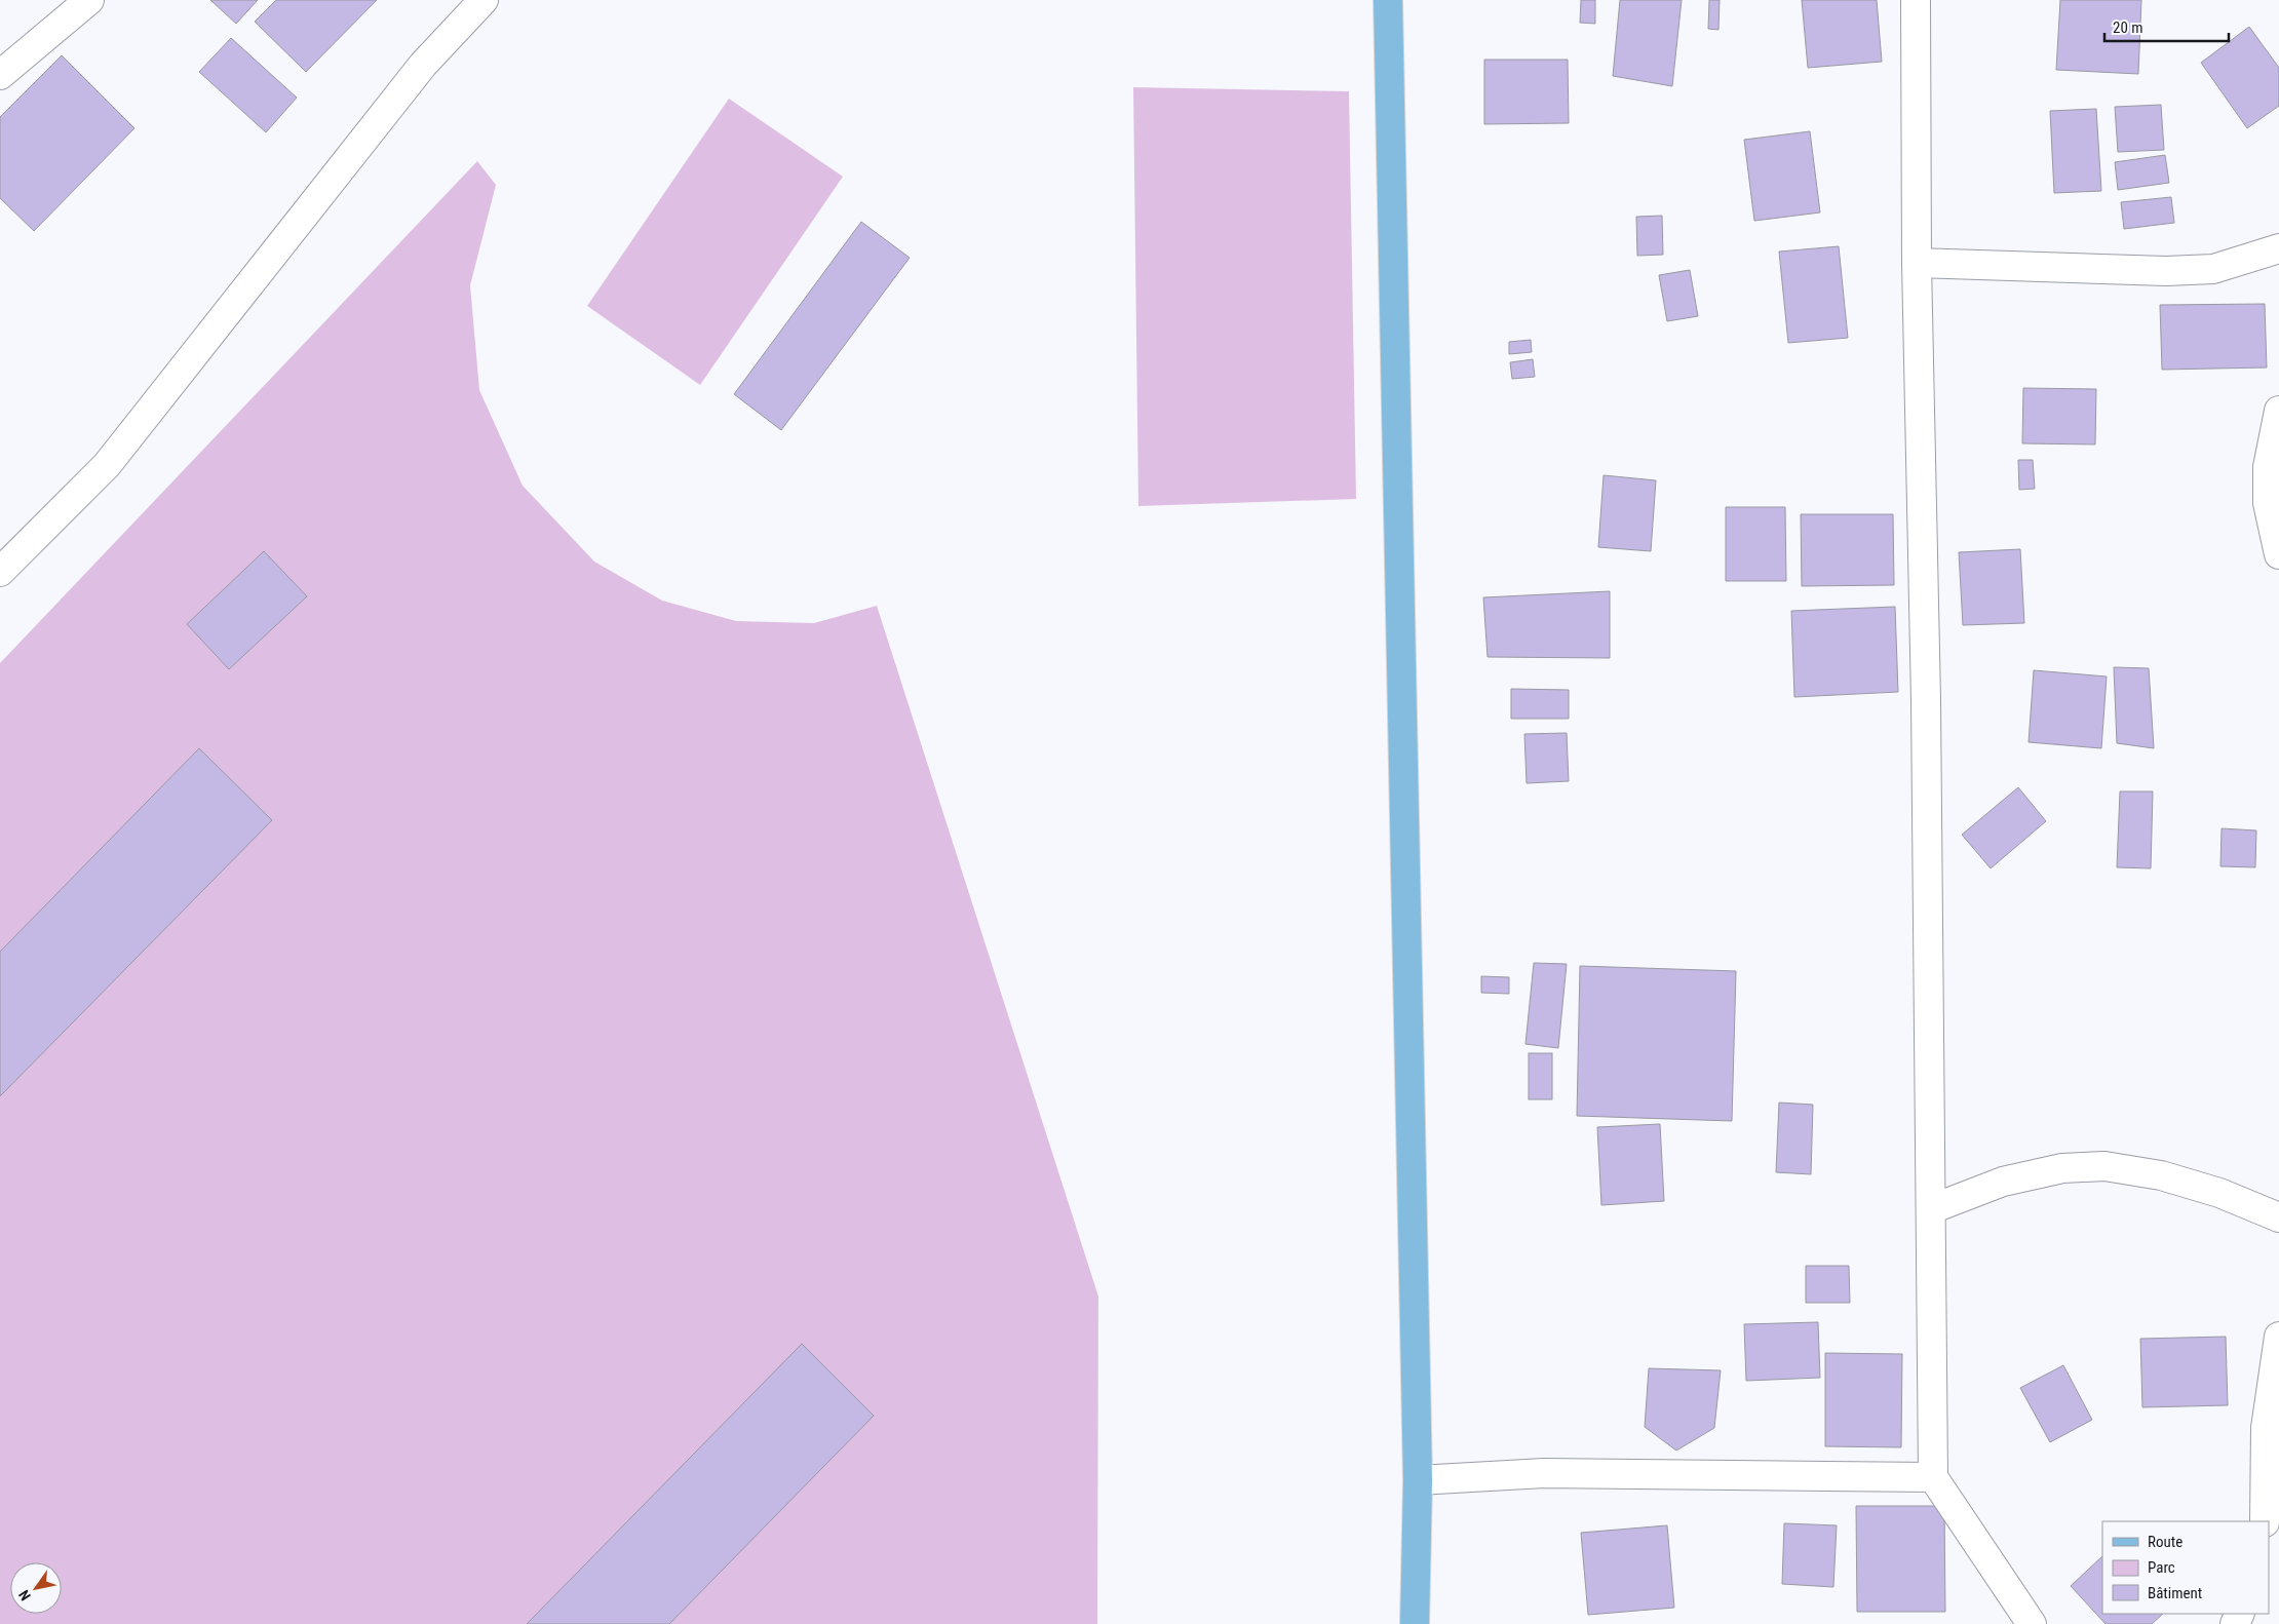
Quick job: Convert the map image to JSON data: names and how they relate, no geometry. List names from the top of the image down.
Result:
{
  "legend": ["Route", "Parc", "Bâtiment"],
  "scale_bar": "20 m",
  "north": "bottom left"
}
